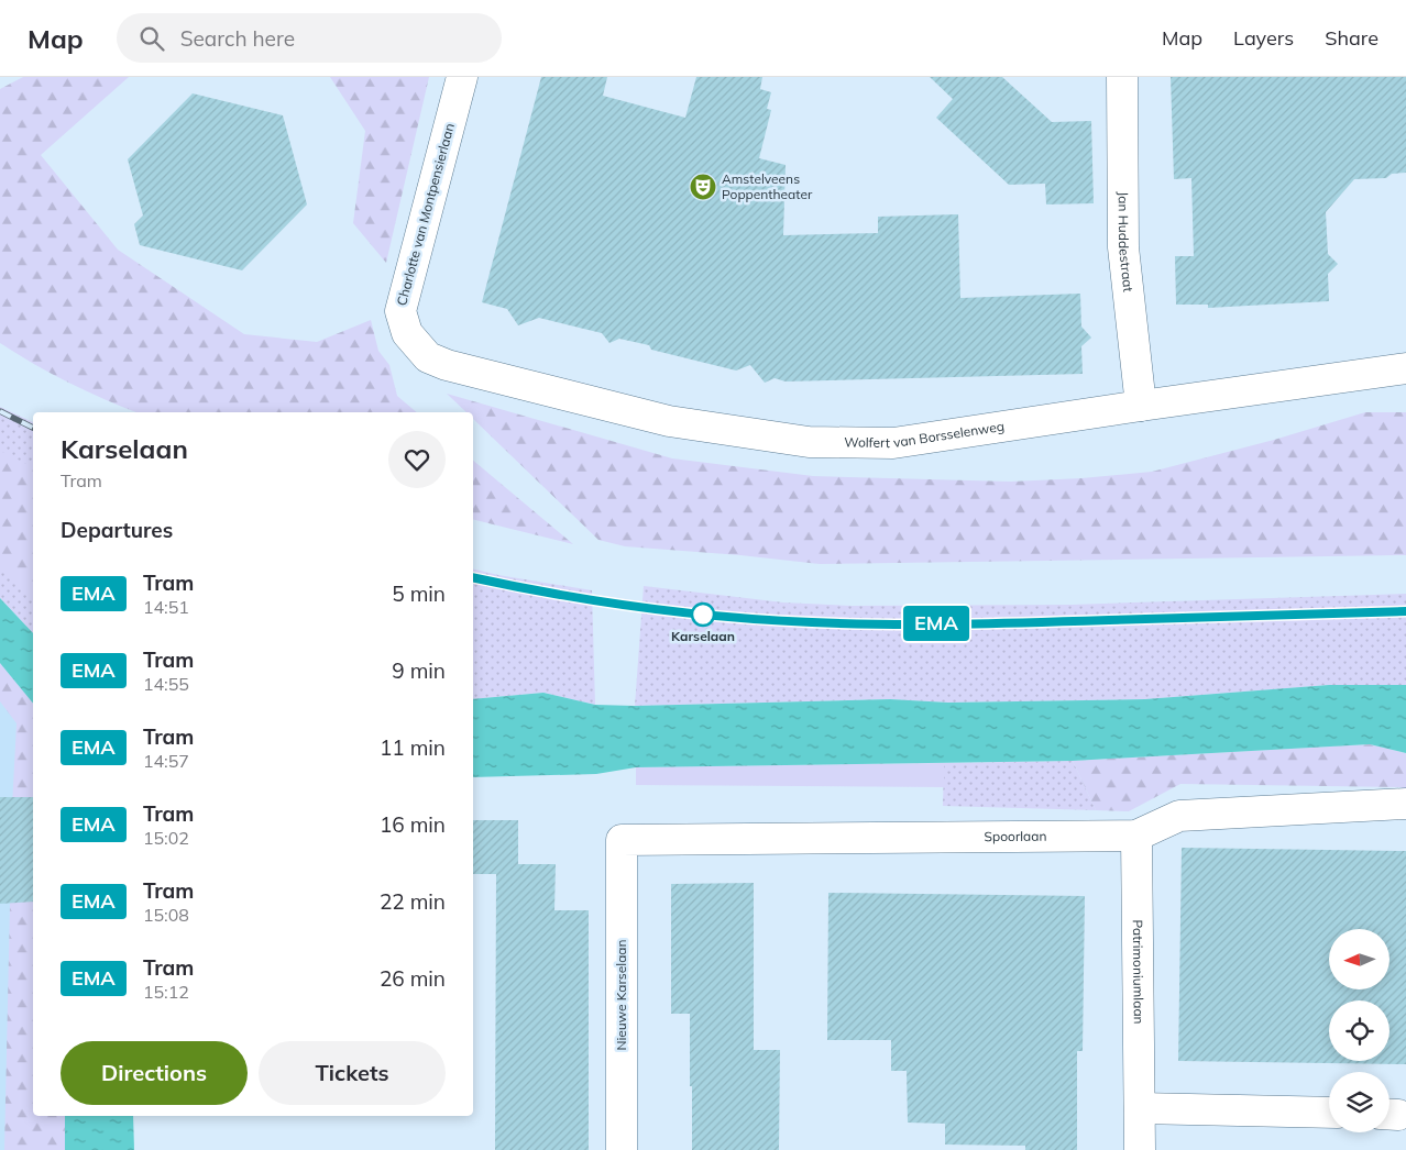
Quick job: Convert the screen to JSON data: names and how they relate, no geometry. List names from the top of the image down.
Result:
{
  "streets": {
    "street": [
      "Charlotte van Montpensierlaan",
      "Jan Huddestraat",
      "Wolfert van Borsselenweg",
      "Spoorlaan",
      "Patrimoniumlaan",
      "Nieuwe Karselaan"
    ]
  },
  "crossings": [
    ["Charlotte van Montpensierlaan", "Wolfert van Borsselenweg"],
    ["Jan Huddestraat", "Wolfert van Borsselenweg"],
    ["Spoorlaan", "Patrimoniumlaan"],
    ["Spoorlaan", "Nieuwe Karselaan"]
  ],
  "places": {
    "theatre": ["Amstelveens Poppentheater"],
    "other": ["Karselaan"]
  },
  "lines": ["tram line EMA"],
  "north": "left",
  "page": {
    "header": "Map",
    "search": "Search here",
    "nav": ["Map", "Layers", "Share"],
    "on_map": "EMA",
    "heading": [
      ["Karselaan", "Tram"],
      "Departures"
    ],
    "list": [
      {
        "mark": "EMA",
        "name": "Tram",
        "note": "14:51",
        "value": "5 min"
      },
      {
        "mark": "EMA",
        "name": "Tram",
        "note": "14:55",
        "value": "9 min"
      },
      {
        "mark": "EMA",
        "name": "Tram",
        "note": "14:57",
        "value": "11 min"
      },
      {
        "mark": "EMA",
        "name": "Tram",
        "note": "15:02",
        "value": "16 min"
      },
      {
        "mark": "EMA",
        "name": "Tram",
        "note": "15:08",
        "value": "22 min"
      },
      {
        "mark": "EMA",
        "name": "Tram",
        "note": "15:12",
        "value": "26 min"
      }
    ],
    "buttons": ["Directions", "Tickets"]
  }
}
